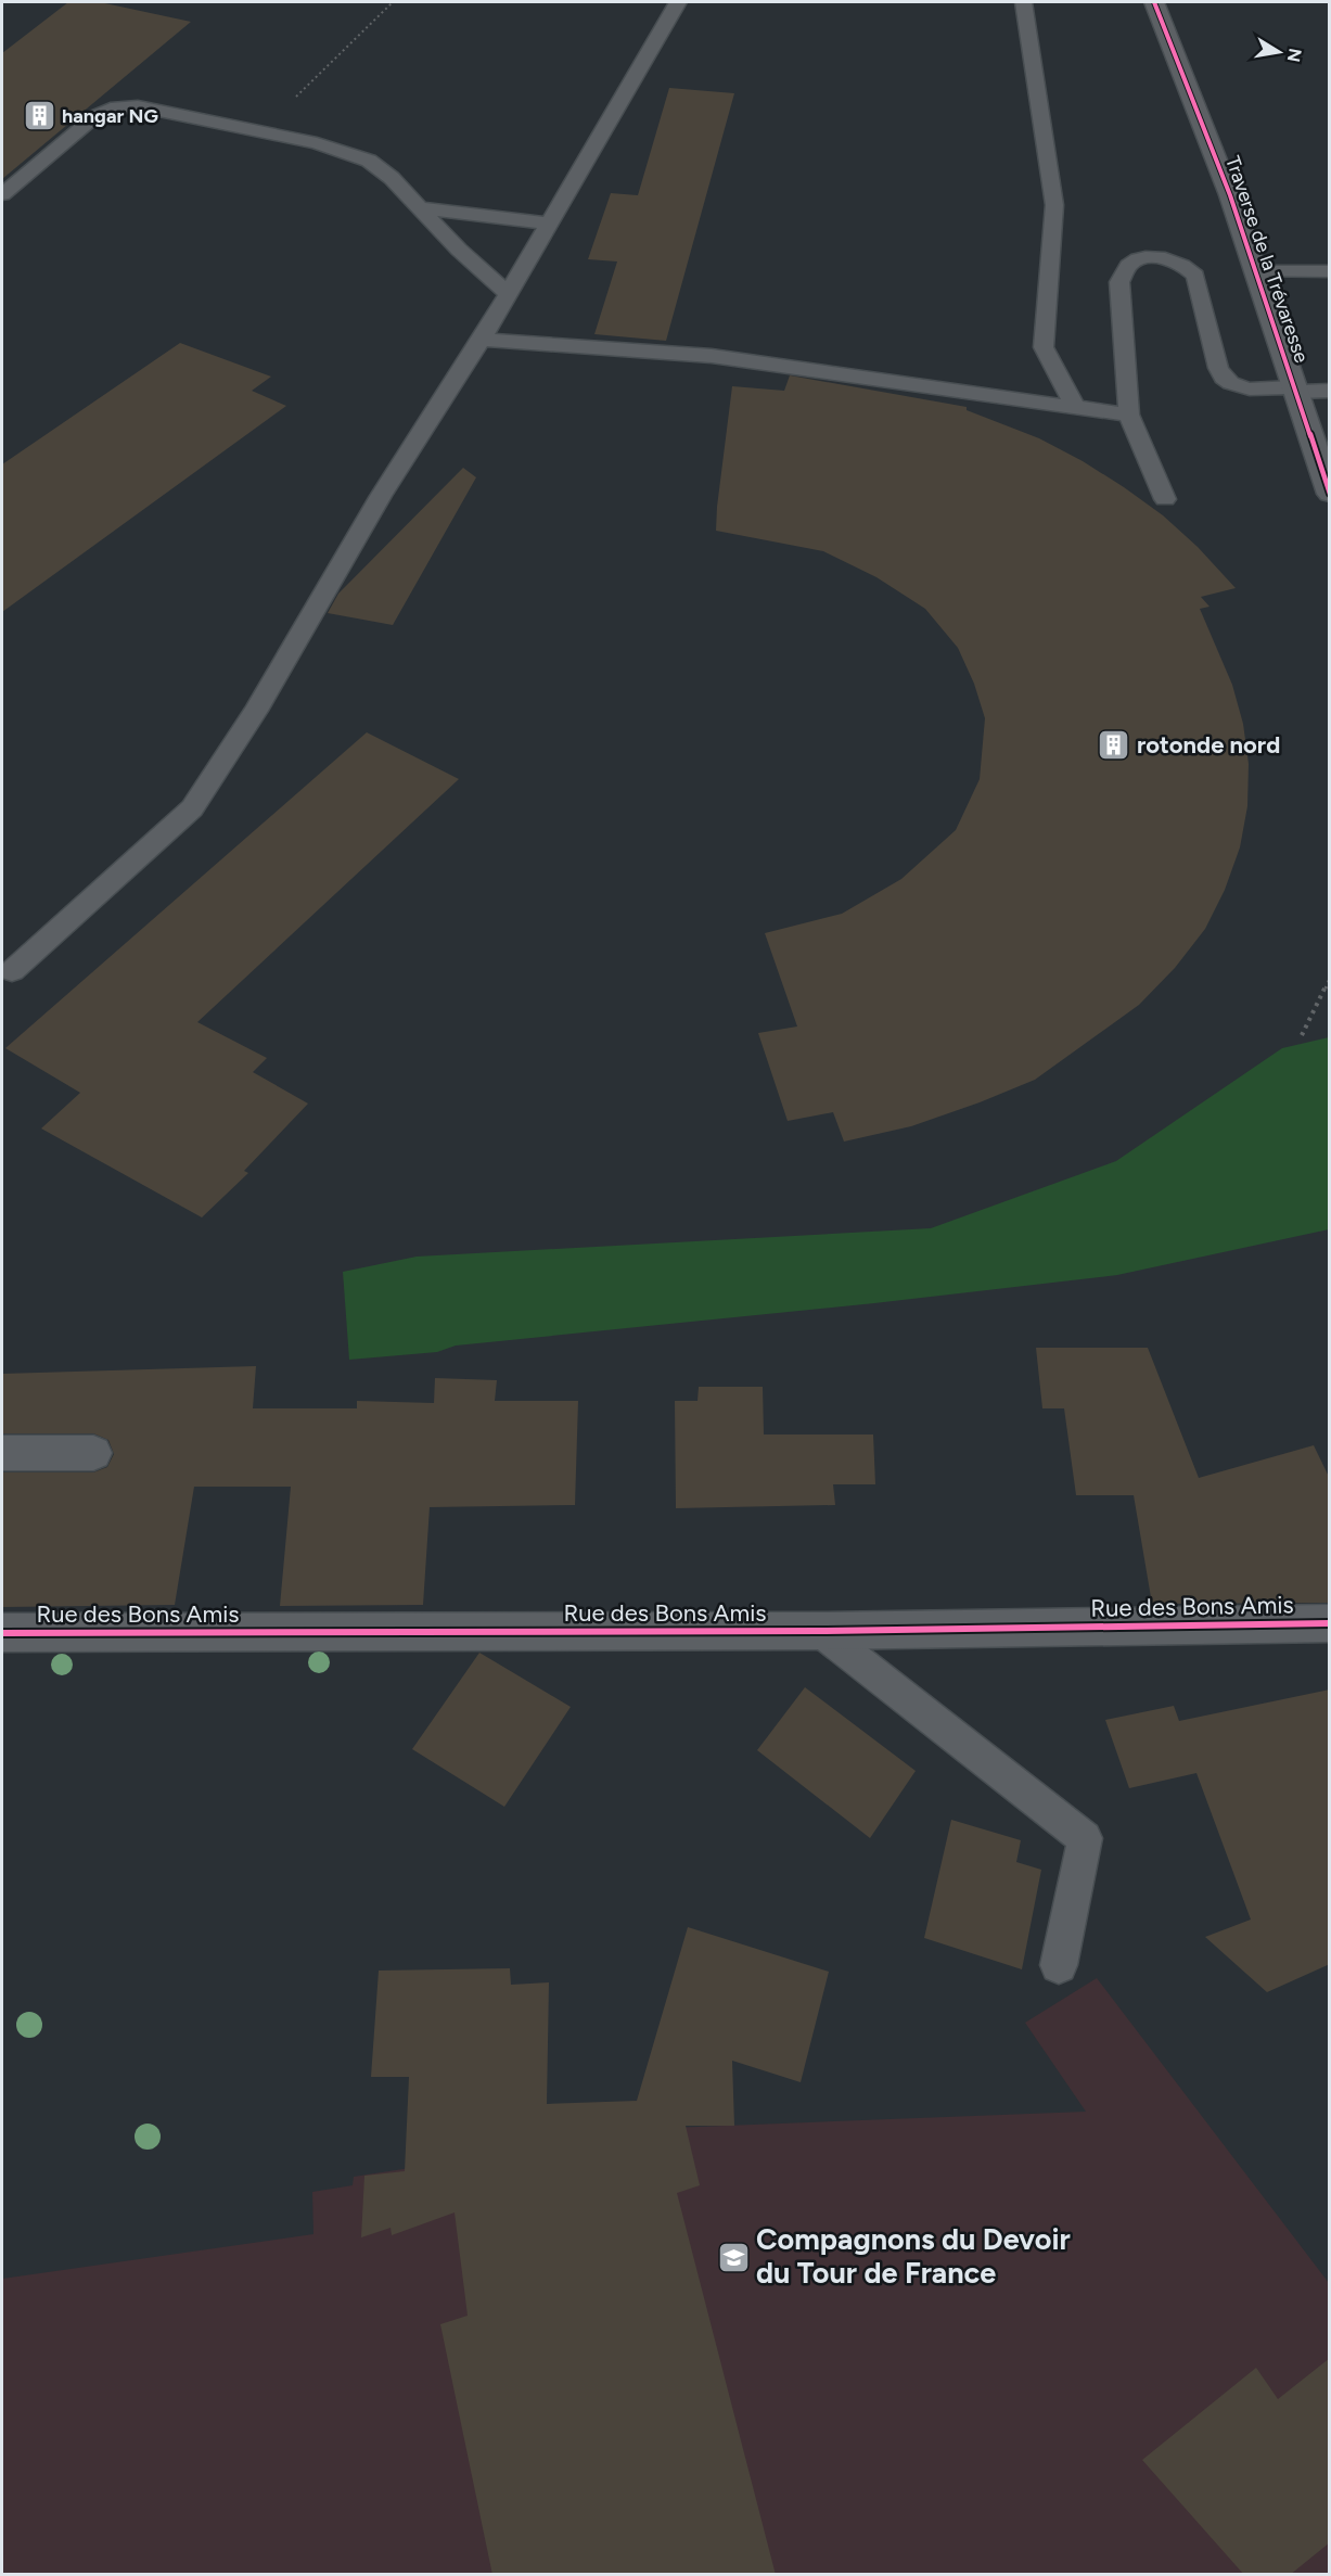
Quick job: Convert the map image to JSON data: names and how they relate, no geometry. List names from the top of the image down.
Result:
{
  "streets": {
    "street": ["Traverse de la Trévaresse", "Rue des Bons Amis"]
  },
  "places": {
    "building": ["hangar NG", "rotonde nord"],
    "school or university": ["Compagnons du Devoir du Tour de France"]
  },
  "north": "right"
}
